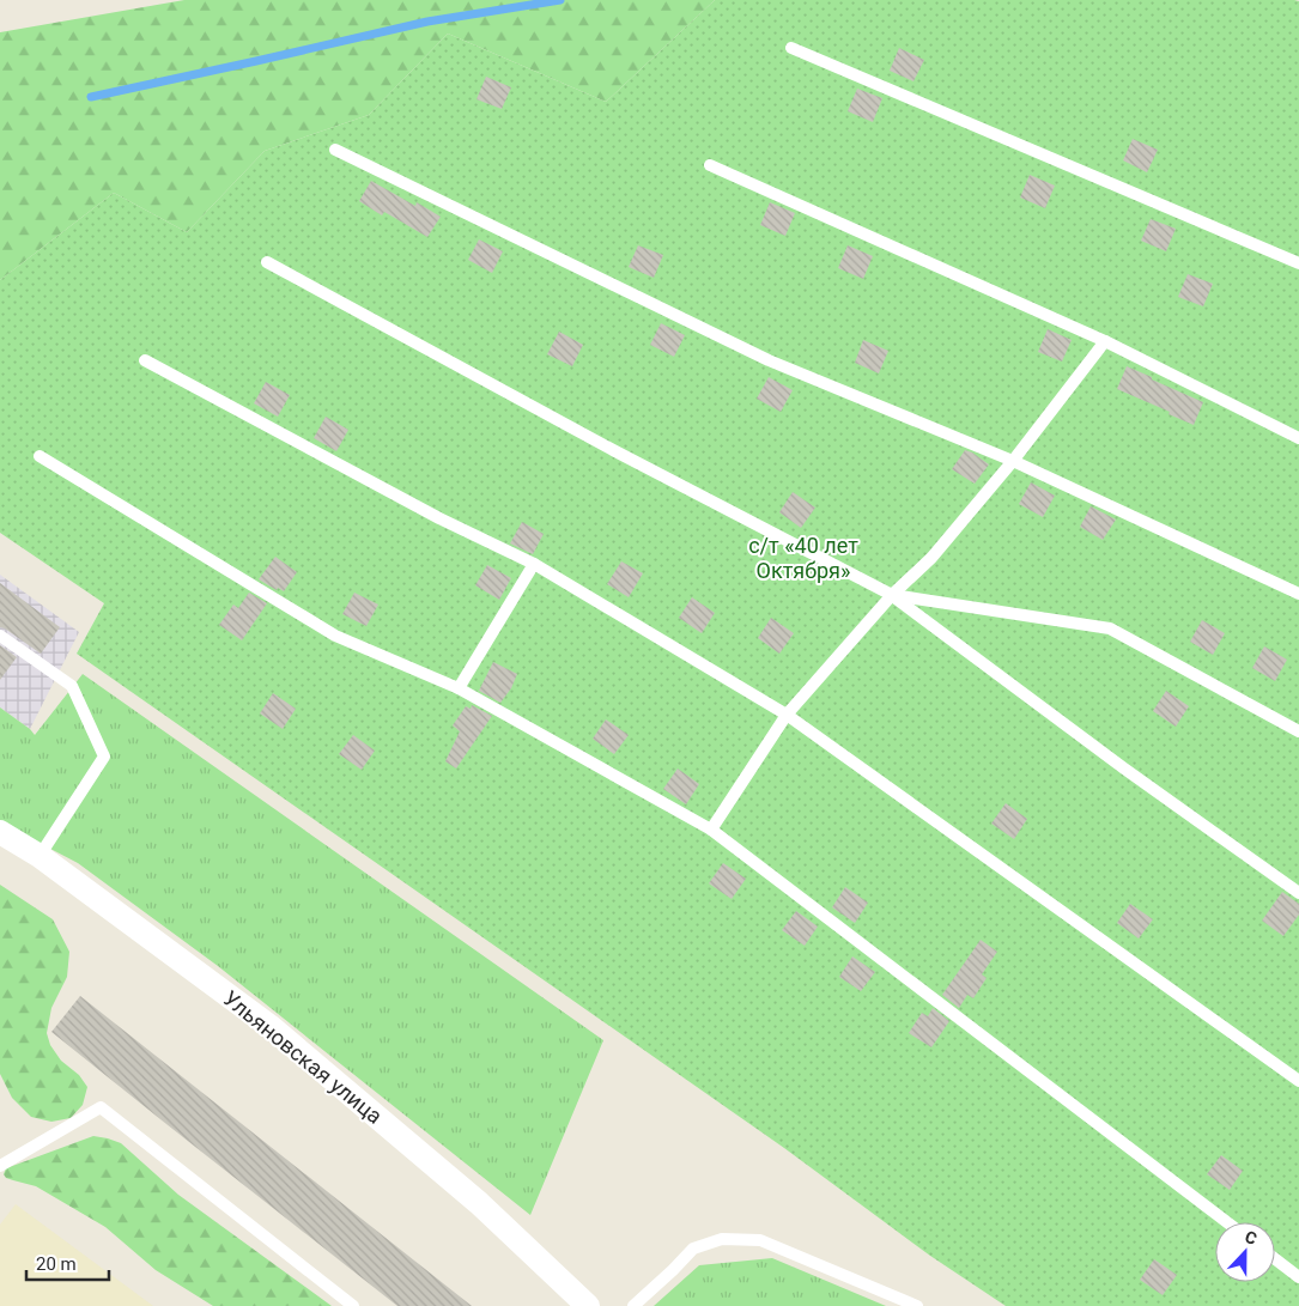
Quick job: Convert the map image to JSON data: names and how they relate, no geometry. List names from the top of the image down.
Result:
{
  "streets": {
    "street": ["Ульяновская улица"]
  },
  "parks": ["с/т «40 лет Октября»"],
  "scale_bar": "20 m",
  "north": "top"
}
